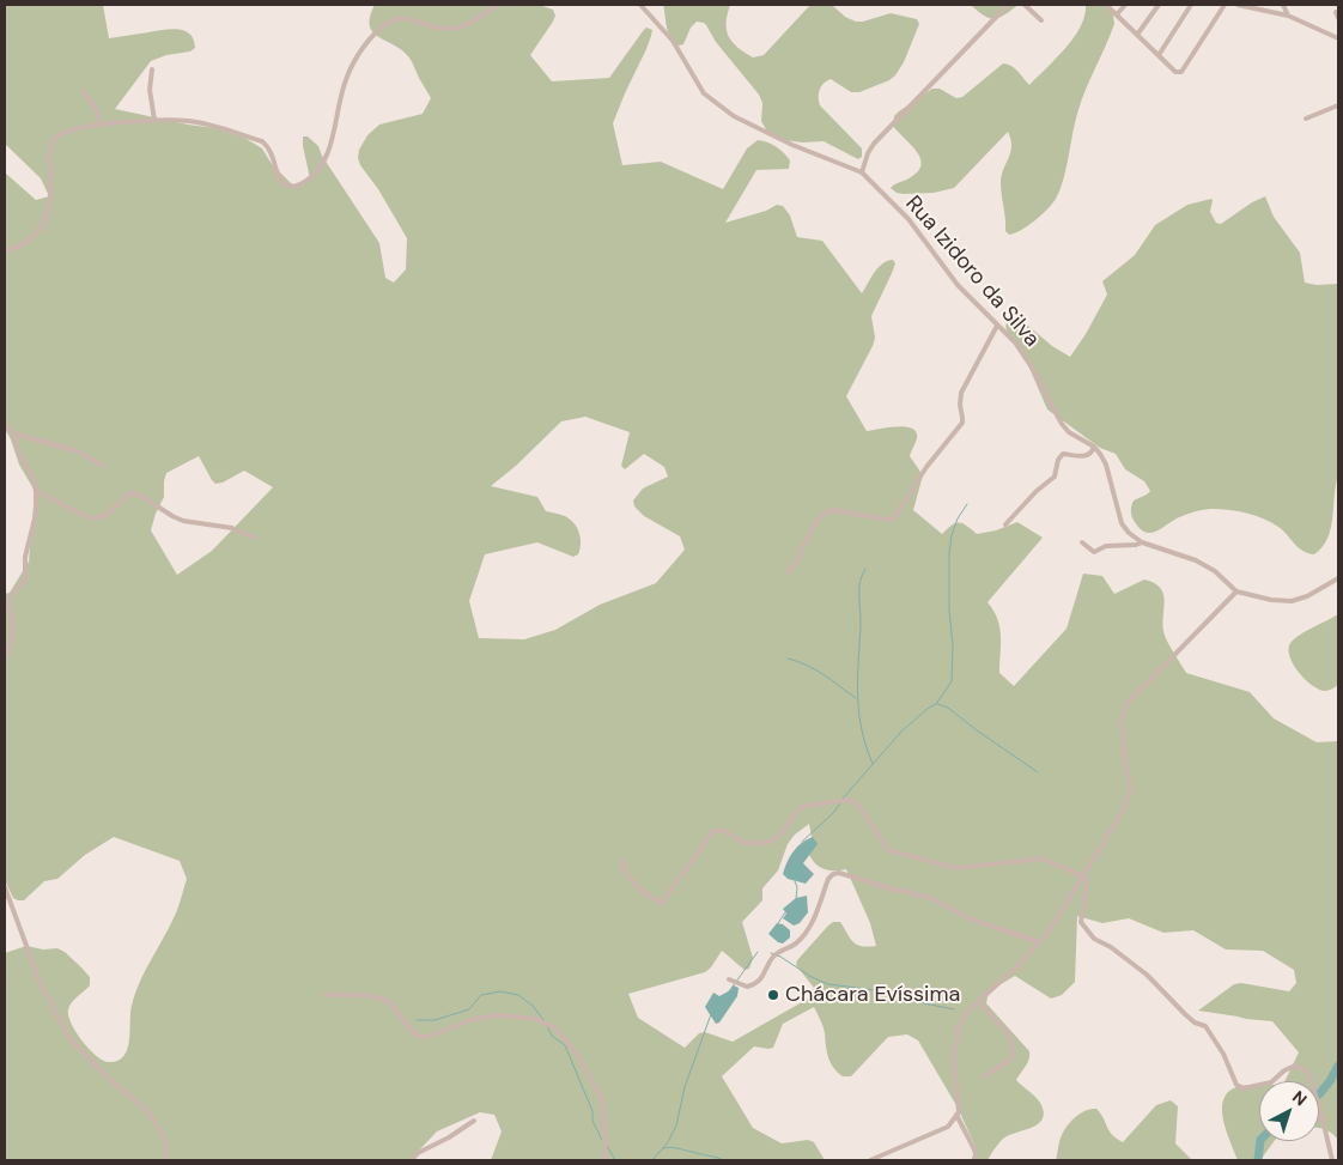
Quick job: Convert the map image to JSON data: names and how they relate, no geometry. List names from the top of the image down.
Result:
{
  "streets": {
    "street": ["Rua Izidoro da Silva"]
  },
  "places": ["Chácara Evíssima"],
  "north": "top right"
}
